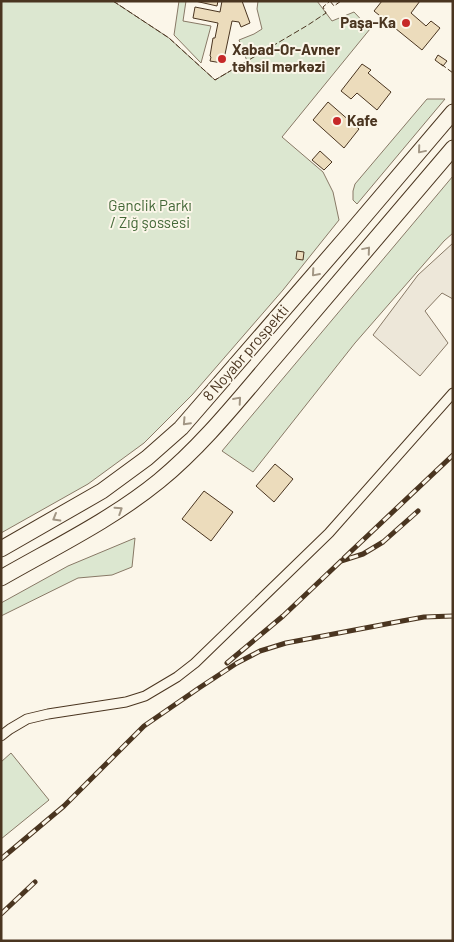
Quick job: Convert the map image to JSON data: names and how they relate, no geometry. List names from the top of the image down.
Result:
{
  "streets": {
    "highway": ["8 Noyabr prospekti"]
  },
  "parks": ["Gənclik Parkı / Zığ şossesi"],
  "places": ["Paşa-Ka", "Xabad-Or-Avner təhsil mərkəzi", "Kafe"]
}
